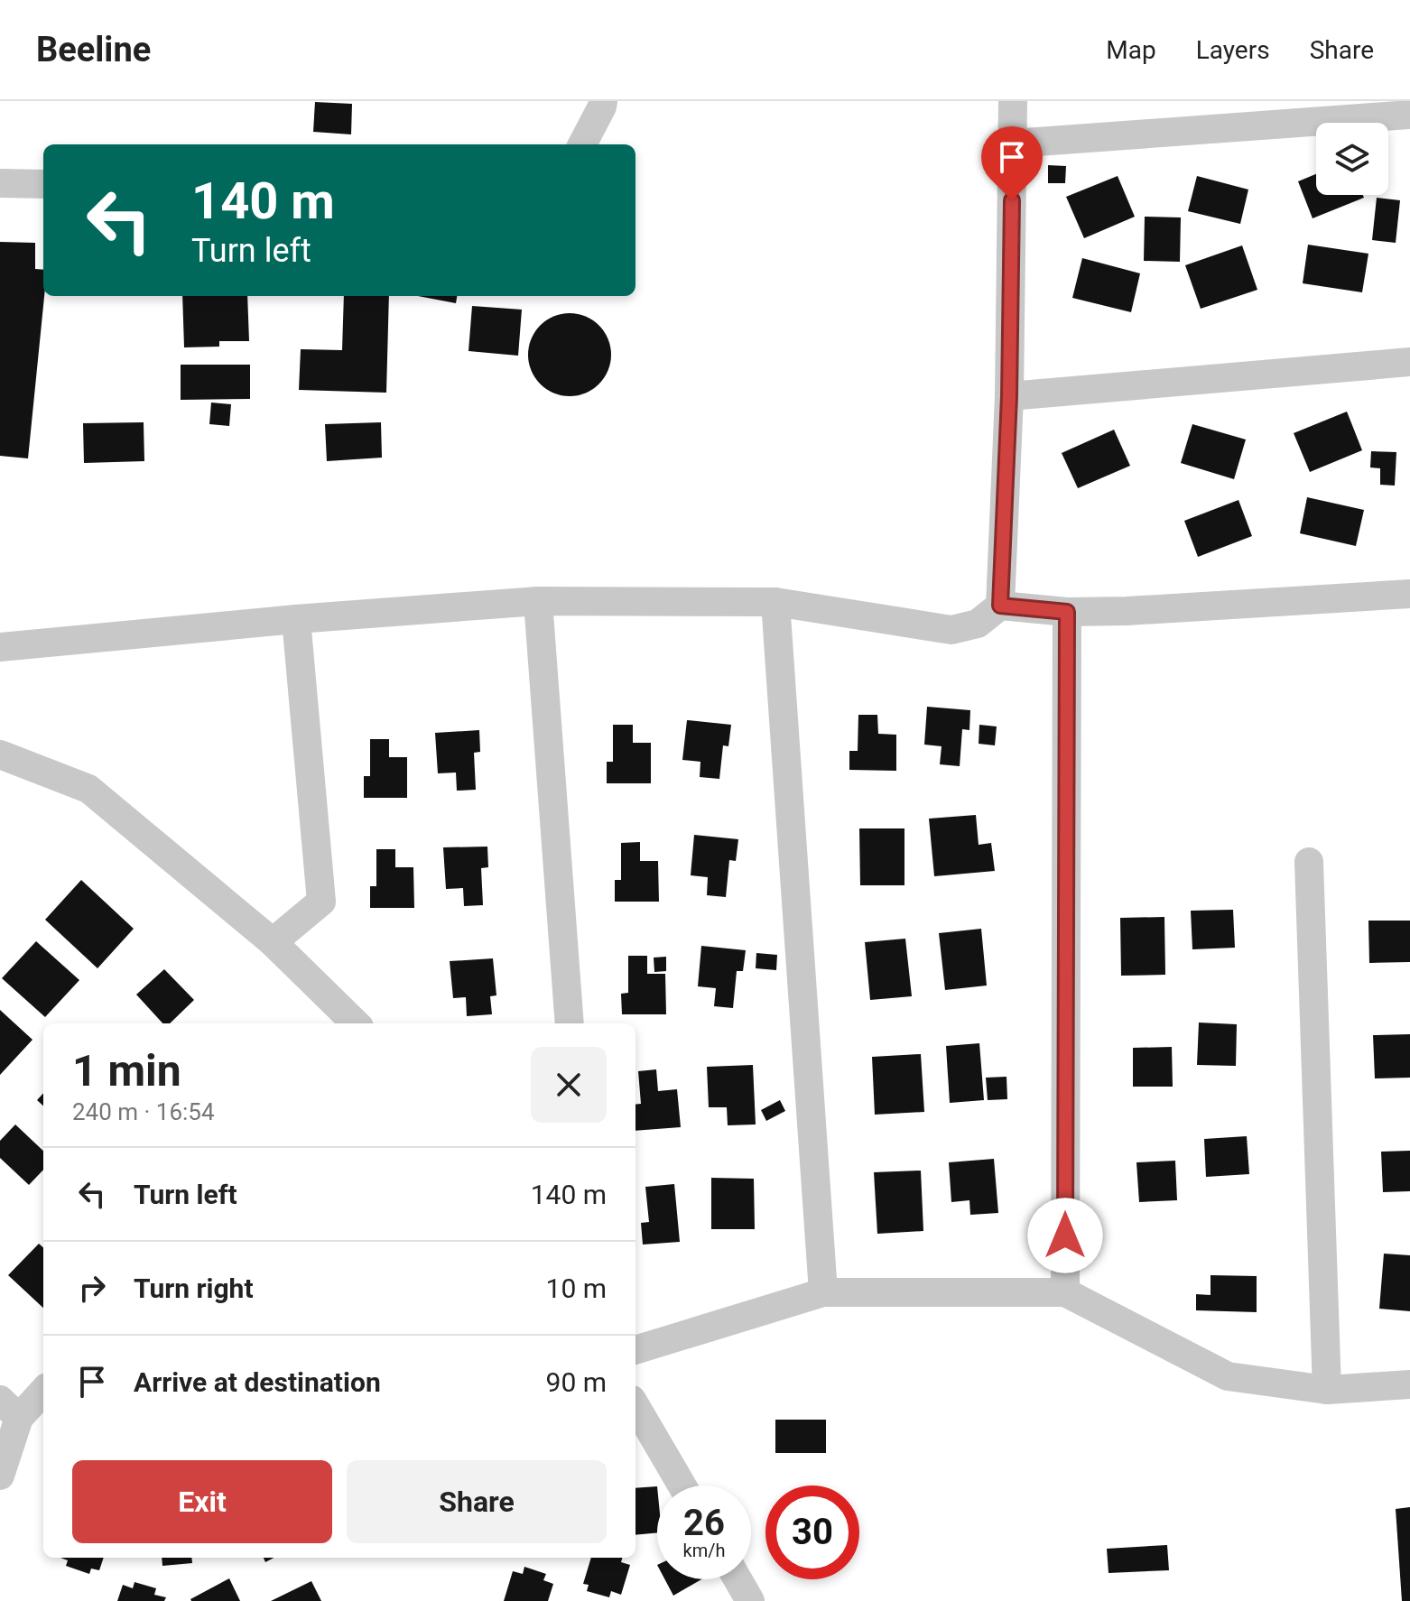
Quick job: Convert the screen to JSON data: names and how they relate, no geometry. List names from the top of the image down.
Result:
{
  "page": {
    "header": "Beeline",
    "nav": ["Map", "Layers", "Share"],
    "turn": ["140 m", "Turn left"],
    "heading": ["1 min", "240 m · 16:54"],
    "list": [
      {
        "name": "Turn left",
        "value": "140 m"
      },
      {
        "name": "Turn right",
        "value": "10 m"
      },
      {
        "name": "Arrive at destination",
        "value": "90 m"
      }
    ],
    "buttons": ["Exit", "Share"],
    "speed": "26 km/h",
    "limit": "30"
  }
}
